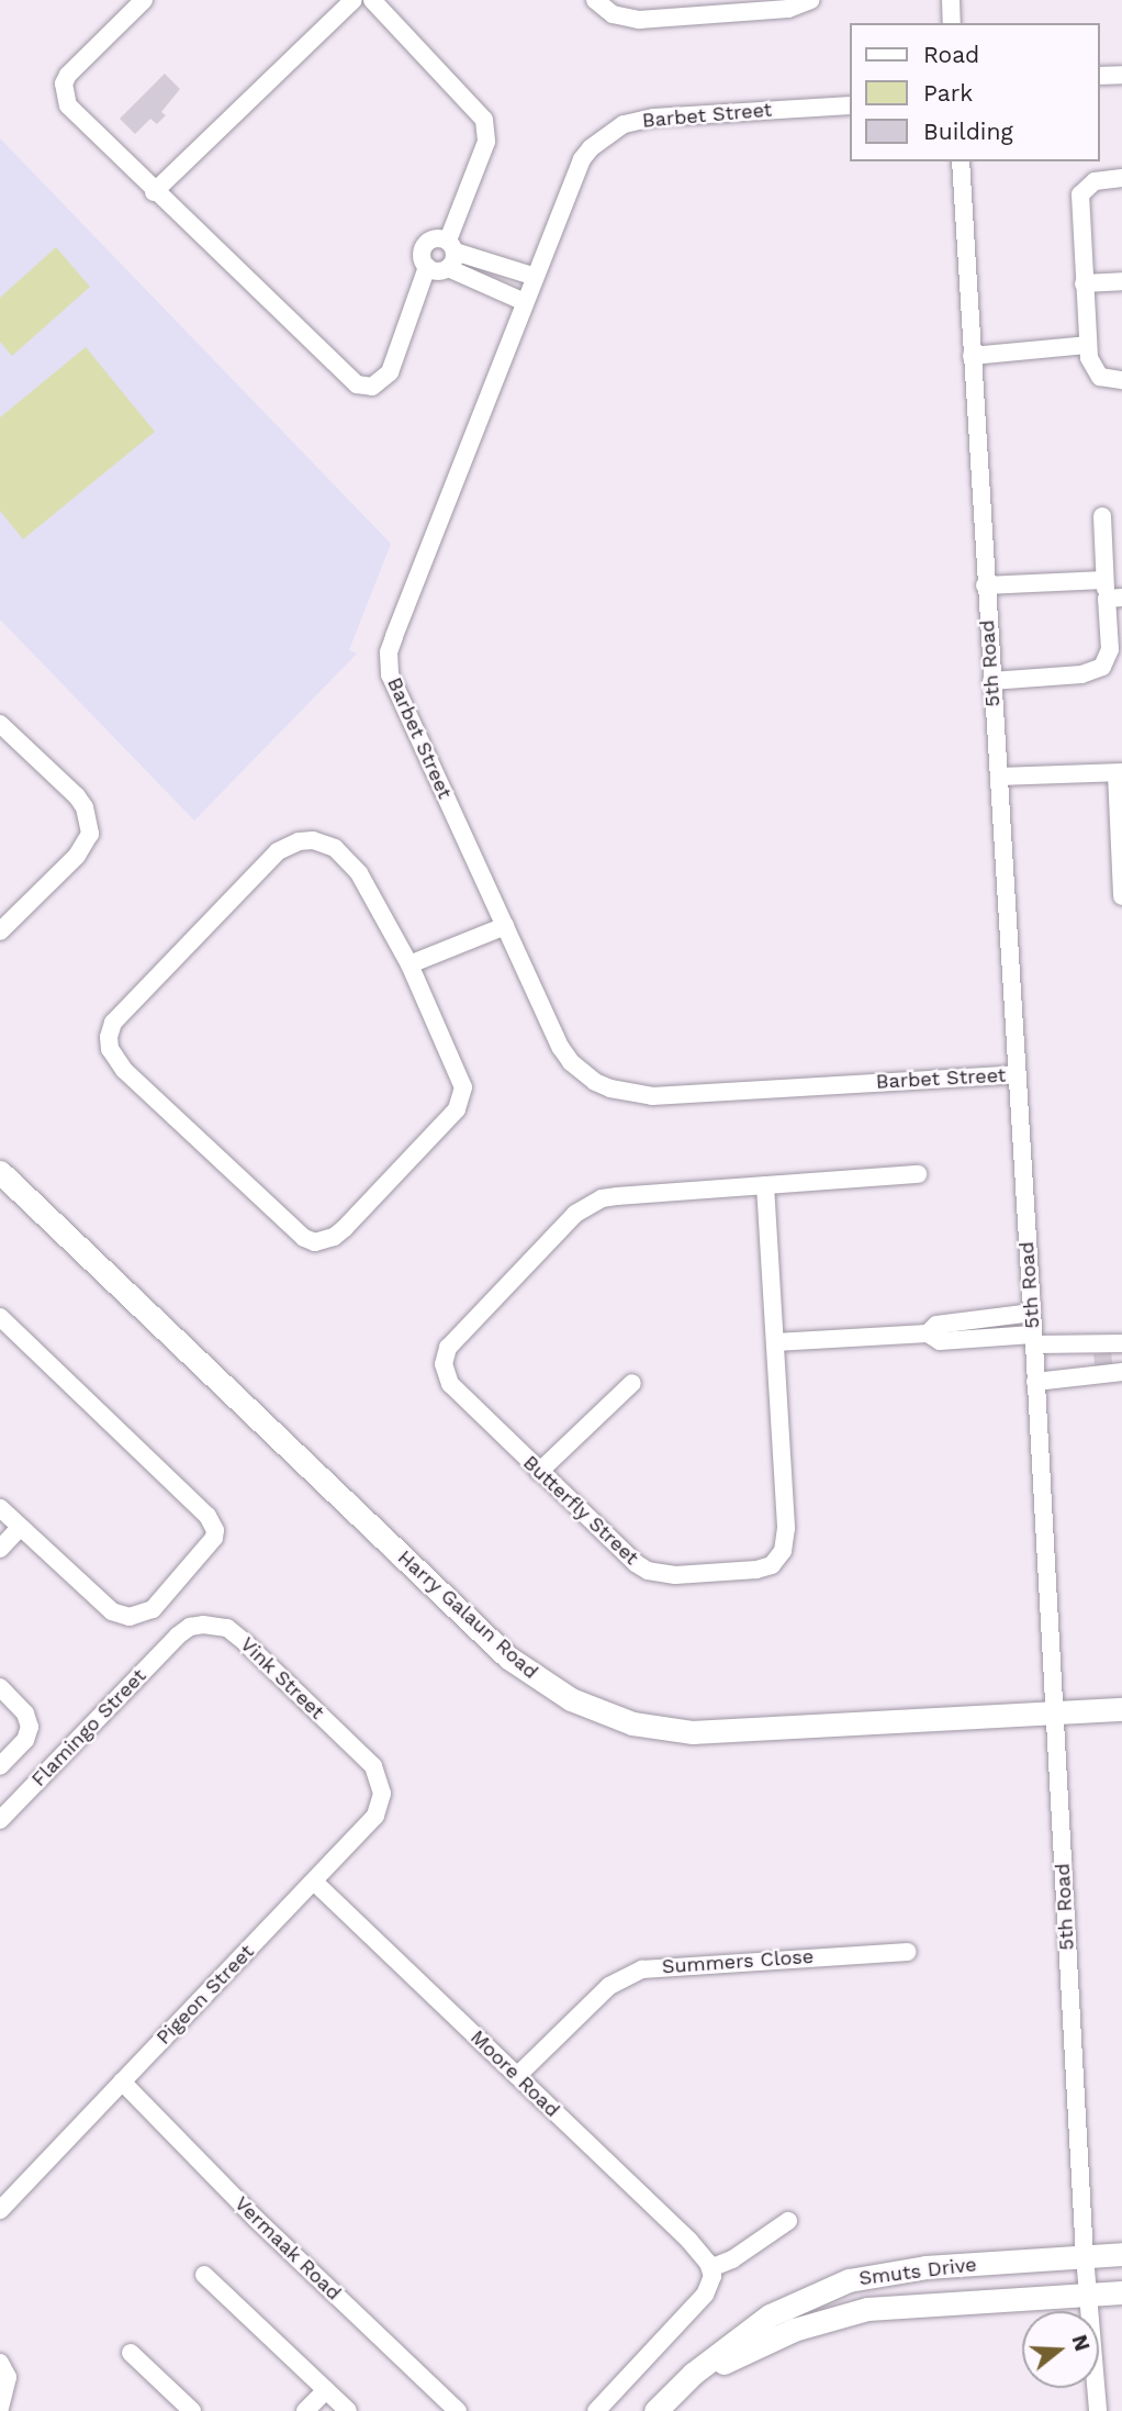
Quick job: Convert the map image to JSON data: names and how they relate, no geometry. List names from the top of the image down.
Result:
{
  "streets": {
    "main road": ["Harry Galaun Road", "Smuts Drive"],
    "street": [
      "Barbet Street",
      "5th Road",
      "Butterfly Street",
      "Vink Street",
      "Flamingo Street",
      "Summers Close",
      "Pigeon Street",
      "Moore Road",
      "Vermaak Road"
    ]
  },
  "crossings": [
    ["Barbet Street", "5th Road"],
    ["5th Road", "Harry Galaun Road"],
    ["5th Road", "Smuts Drive"],
    ["Vink Street", "Flamingo Street"],
    ["Vink Street", "Pigeon Street"],
    ["Summers Close", "Moore Road"],
    ["Pigeon Street", "Moore Road"],
    ["Pigeon Street", "Vermaak Road"]
  ],
  "legend": ["Road", "Park", "Building"],
  "north": "right"
}
